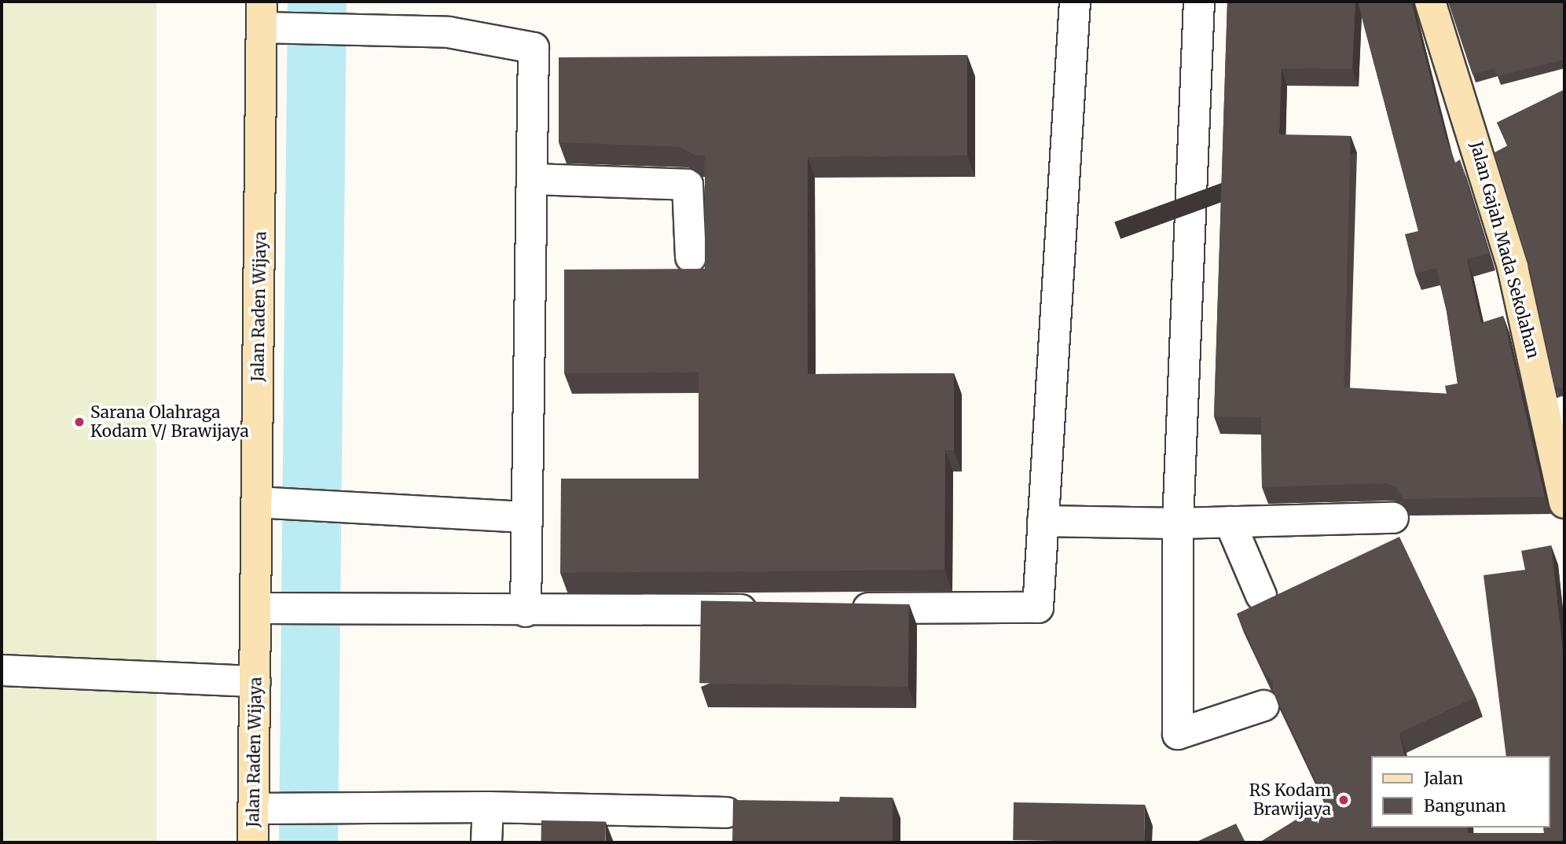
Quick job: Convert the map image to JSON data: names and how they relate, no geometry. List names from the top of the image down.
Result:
{
  "streets": {
    "street": ["Jalan Gajah Mada Sekolahan", "Jalan Raden Wijaya"]
  },
  "places": ["Sarana Olahraga Kodam V/ Brawijaya", "RS Kodam Brawijaya"],
  "legend": ["Jalan", "Bangunan"]
}
